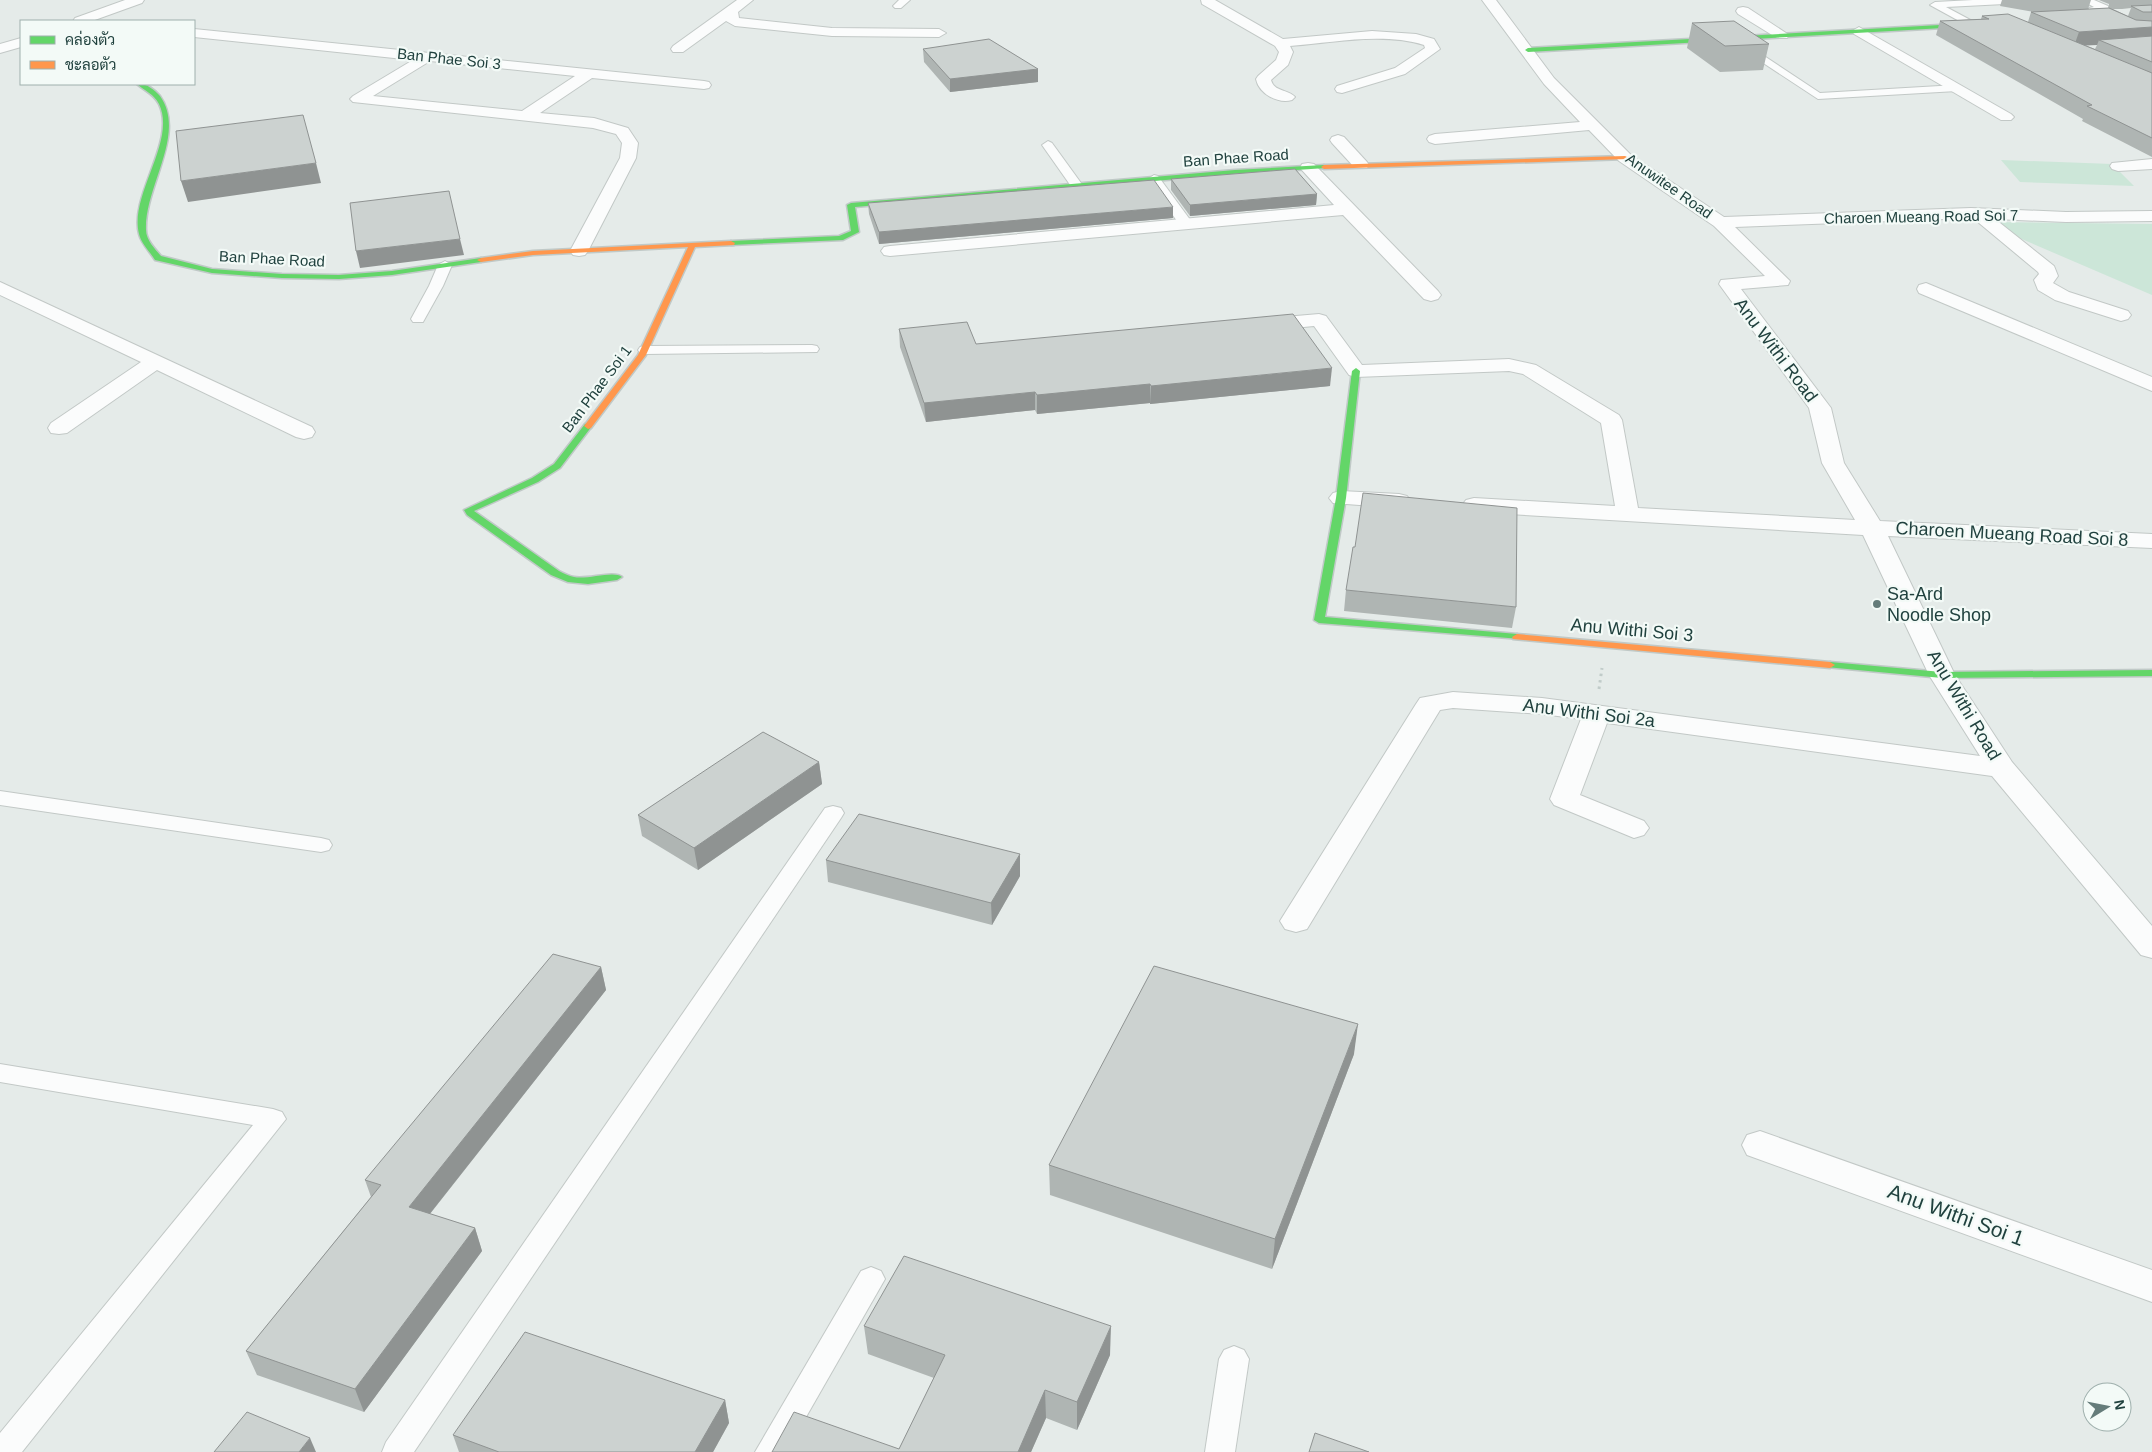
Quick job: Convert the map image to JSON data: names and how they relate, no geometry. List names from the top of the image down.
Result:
{
  "streets": {
    "street": [
      "Ban Phae Soi 3",
      "Ban Phae Road",
      "Anuwitee Road",
      "Charoen Mueang Road Soi 7",
      "Anu Withi Road",
      "Ban Phae Soi 1",
      "Charoen Mueang Road Soi 8",
      "Anu Withi Soi 3",
      "Anu Withi Soi 2a",
      "Anu Withi Soi 1"
    ]
  },
  "crossings": [
    ["Ban Phae Road", "Anuwitee Road"],
    ["Ban Phae Road", "Ban Phae Soi 1"],
    ["Anuwitee Road", "Charoen Mueang Road Soi 7"],
    ["Anuwitee Road", "Anu Withi Road"],
    ["Anu Withi Road", "Charoen Mueang Road Soi 8"],
    ["Anu Withi Road", "Anu Withi Soi 3"],
    ["Anu Withi Road", "Anu Withi Soi 2a"]
  ],
  "places": ["Sa-Ard Noodle Shop"],
  "legend": ["คล่องตัว", "ชะลอตัว"],
  "north": "right"
}
